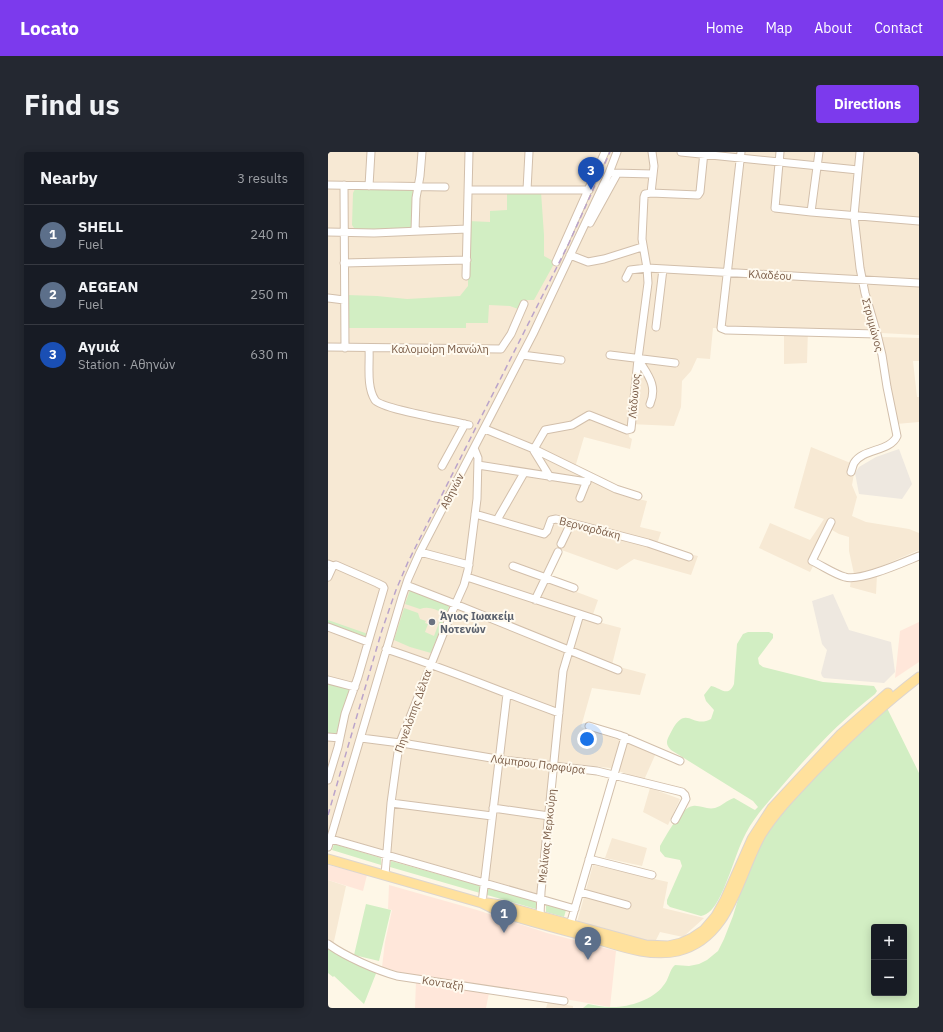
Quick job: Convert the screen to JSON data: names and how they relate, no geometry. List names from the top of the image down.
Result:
{
  "streets": {
    "street": [
      "Κλαδέου",
      "Στρυμώνος",
      "Καλομοίρη Μανώλη",
      "Λάδωνος",
      "Αθηνών",
      "Βερναρδάκη",
      "Πηνελόπης Δέλτα",
      "Λάμπρου Πορφύρα",
      "Μελίνας Μερκούρη",
      "Κονταξή"
    ]
  },
  "crossings": [
    ["Κλαδέου", "Στρυμώνος"],
    ["Κλαδέου", "Λάδωνος"],
    ["Καλομοίρη Μανώλη", "Αθηνών"],
    ["Αθηνών", "Πηνελόπης Δέλτα"],
    ["Αθηνών", "Λάμπρου Πορφύρα"],
    ["Βερναρδάκη", "Πηνελόπης Δέλτα"],
    ["Πηνελόπης Δέλτα", "Λάμπρου Πορφύρα"],
    ["Λάμπρου Πορφύρα", "Μελίνας Μερκούρη"]
  ],
  "places": ["Άγιος Ιωακείμ Νοτενών"],
  "page": {
    "header": "Locato",
    "nav": [
      "Home",
      "Map",
      "About",
      "Contact"
    ],
    "buttons": "Directions",
    "title": "Find us",
    "heading": ["Nearby", "3 results"],
    "pins": ["3", "1", "2"],
    "list": [
      {
        "mark": "1",
        "name": "SHELL",
        "note": "Fuel",
        "value": "240 m"
      },
      {
        "mark": "2",
        "name": "AEGEAN",
        "note": "Fuel",
        "value": "250 m"
      },
      {
        "mark": "3",
        "name": "Αγυιά",
        "note": "Station · Αθηνών",
        "value": "630 m"
      }
    ],
    "map_buttons": ["+", "−"]
  }
}
